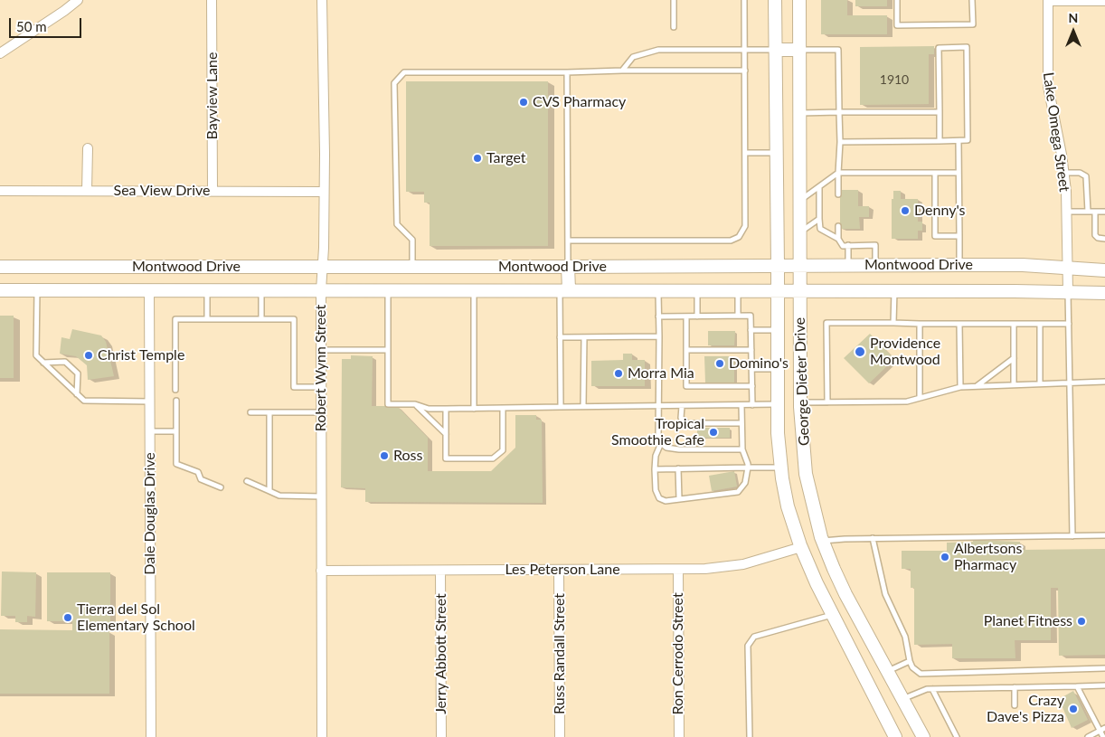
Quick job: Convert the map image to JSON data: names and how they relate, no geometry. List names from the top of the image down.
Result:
{
  "streets": {
    "main road": ["Montwood Drive", "George Dieter Drive"],
    "street": [
      "Bayview Lane",
      "Lake Omega Street",
      "Sea View Drive",
      "Robert Wynn Street",
      "Dale Douglas Drive",
      "Les Peterson Lane",
      "Jerry Abbott Street",
      "Russ Randall Street",
      "Ron Cerrodo Street"
    ]
  },
  "crossings": [
    ["Bayview Lane", "Sea View Drive"],
    ["Lake Omega Street", "Montwood Drive"],
    ["Sea View Drive", "Robert Wynn Street"],
    ["Montwood Drive", "Robert Wynn Street"],
    ["Montwood Drive", "George Dieter Drive"],
    ["Montwood Drive", "Dale Douglas Drive"],
    ["Robert Wynn Street", "Les Peterson Lane"],
    ["George Dieter Drive", "Les Peterson Lane"],
    ["Les Peterson Lane", "Jerry Abbott Street"],
    ["Les Peterson Lane", "Russ Randall Street"],
    ["Les Peterson Lane", "Ron Cerrodo Street"]
  ],
  "places": [
    "CVS Pharmacy",
    "Target",
    "Denny's",
    "Providence Montwood",
    "Christ Temple",
    "Domino's",
    "Morra Mia",
    "Tropical Smoothie Cafe",
    "Ross",
    "Albertsons Pharmacy",
    "Tierra del Sol Elementary School",
    "Planet Fitness",
    "Crazy Dave's Pizza"
  ],
  "house_numbers": ["1910"],
  "scale_bar": "50 m",
  "north": "top"
}
